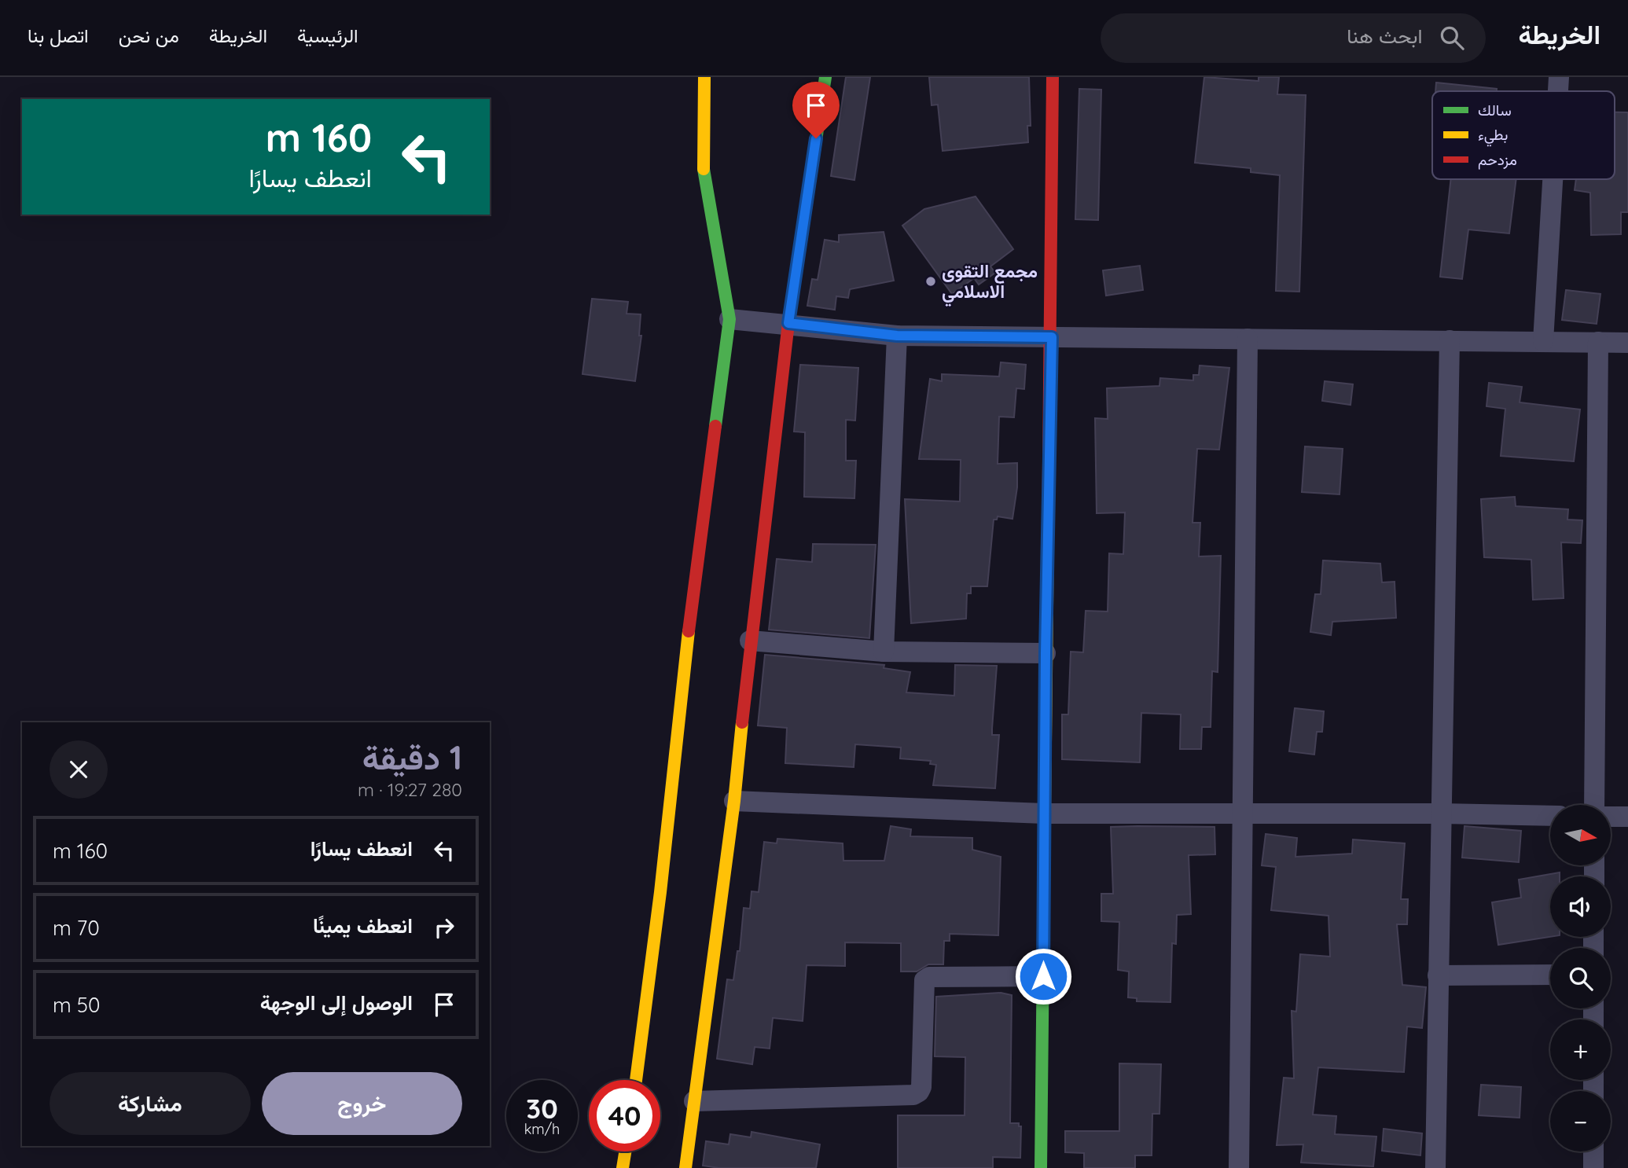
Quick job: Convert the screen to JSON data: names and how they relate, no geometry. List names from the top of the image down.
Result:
{
  "places": ["مجمع التقوى الاسلامي"],
  "legend": ["سالك", "بطيء", "مزدحم"],
  "north": "right",
  "page": {
    "header": "الخريطة",
    "search": "ابحث هنا",
    "nav": [
      "الرئيسية",
      "الخريطة",
      "من نحن",
      "اتصل بنا"
    ],
    "turn": ["160 m", "انعطف يسارًا"],
    "heading": ["1 دقيقة", "280 m · 19:27"],
    "map_buttons": ["+", "−"],
    "list": [
      {
        "name": "انعطف يسارًا",
        "value": "160 m"
      },
      {
        "name": "انعطف يمينًا",
        "value": "70 m"
      },
      {
        "name": "الوصول إلى الوجهة",
        "value": "50 m"
      }
    ],
    "buttons": ["خروج", "مشاركة"],
    "speed": "30 km/h",
    "limit": "40"
  }
}
